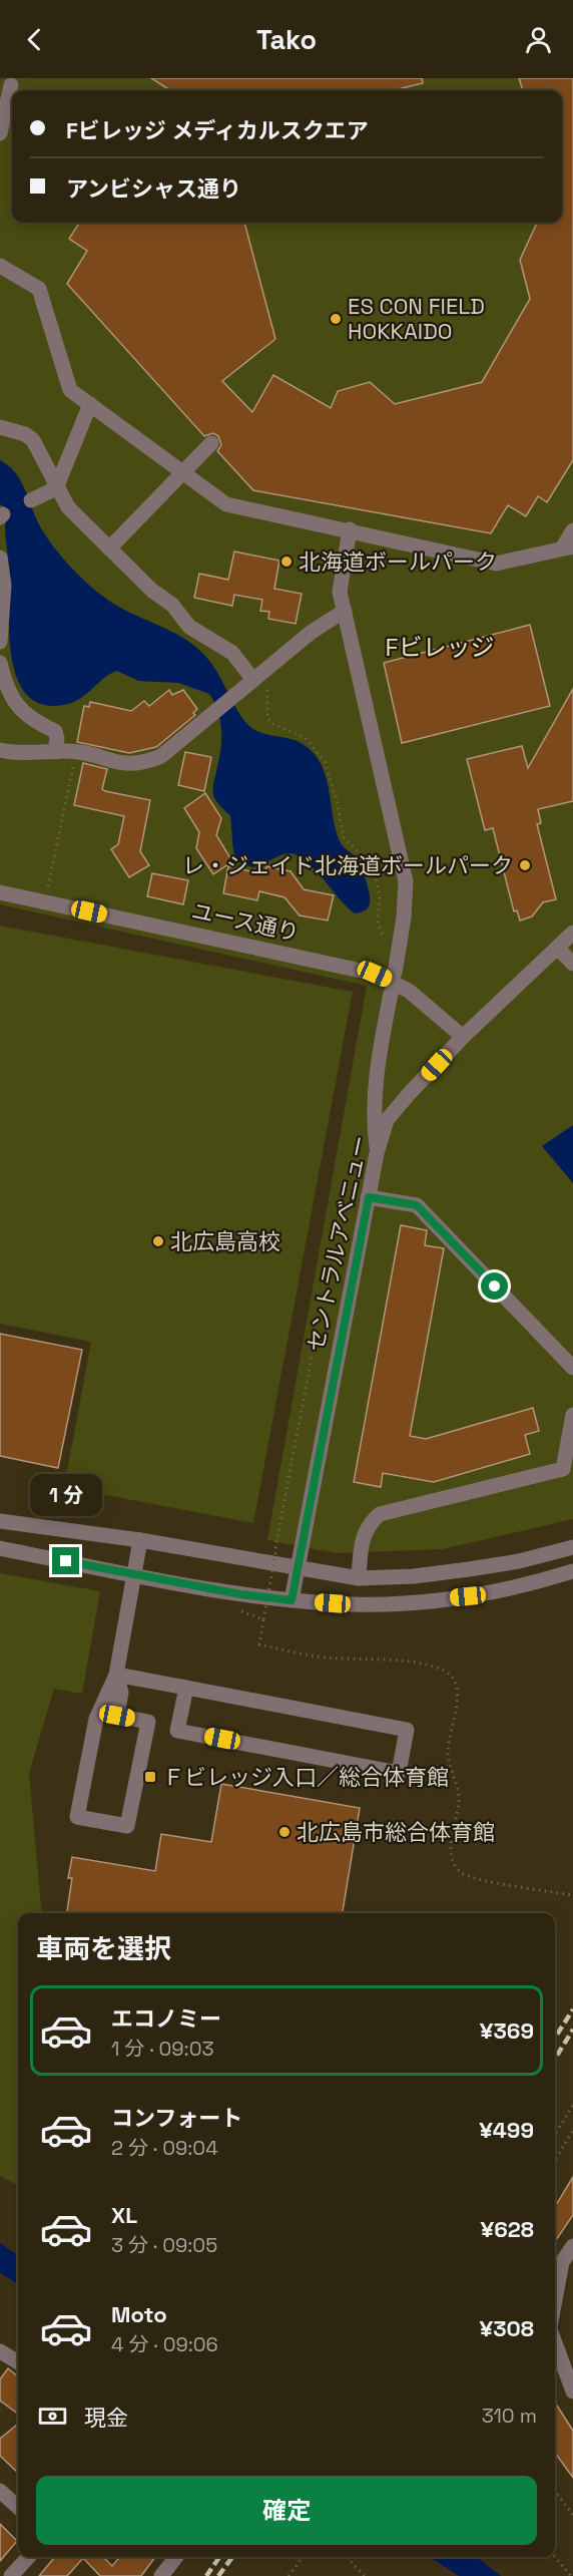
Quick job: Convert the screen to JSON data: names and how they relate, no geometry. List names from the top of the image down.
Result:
{
  "streets": {
    "street": ["ユース通り", "セントラルアベニュー"]
  },
  "crossings": [
    ["ユース通り", "セントラルアベニュー"]
  ],
  "districts": ["Fビレッジ"],
  "places": {
    "other": [
      "ES CON FIELD HOKKAIDO",
      "北海道ボールパーク",
      "レ・ジェイド北海道ボールパーク",
      "北広島高校",
      "北広島市総合体育館"
    ],
    "transit": ["Ｆビレッジ入口／総合体育館"]
  },
  "page": {
    "header": "Tako",
    "banner": ["Fビレッジ メディカルスクエア", "アンビシャス通り"],
    "bubble": "1 分",
    "heading": "車両を選択",
    "list": [
      {
        "name": "エコノミー",
        "note": "1 分 · 09:03",
        "value": "¥369"
      },
      {
        "name": "コンフォート",
        "note": "2 分 · 09:04",
        "value": "¥499"
      },
      {
        "name": "XL",
        "note": "3 分 · 09:05",
        "value": "¥628"
      },
      {
        "name": "Moto",
        "note": "4 分 · 09:06",
        "value": "¥308"
      }
    ],
    "pay": ["現金", "310 m"],
    "buttons": "確定"
  }
}
